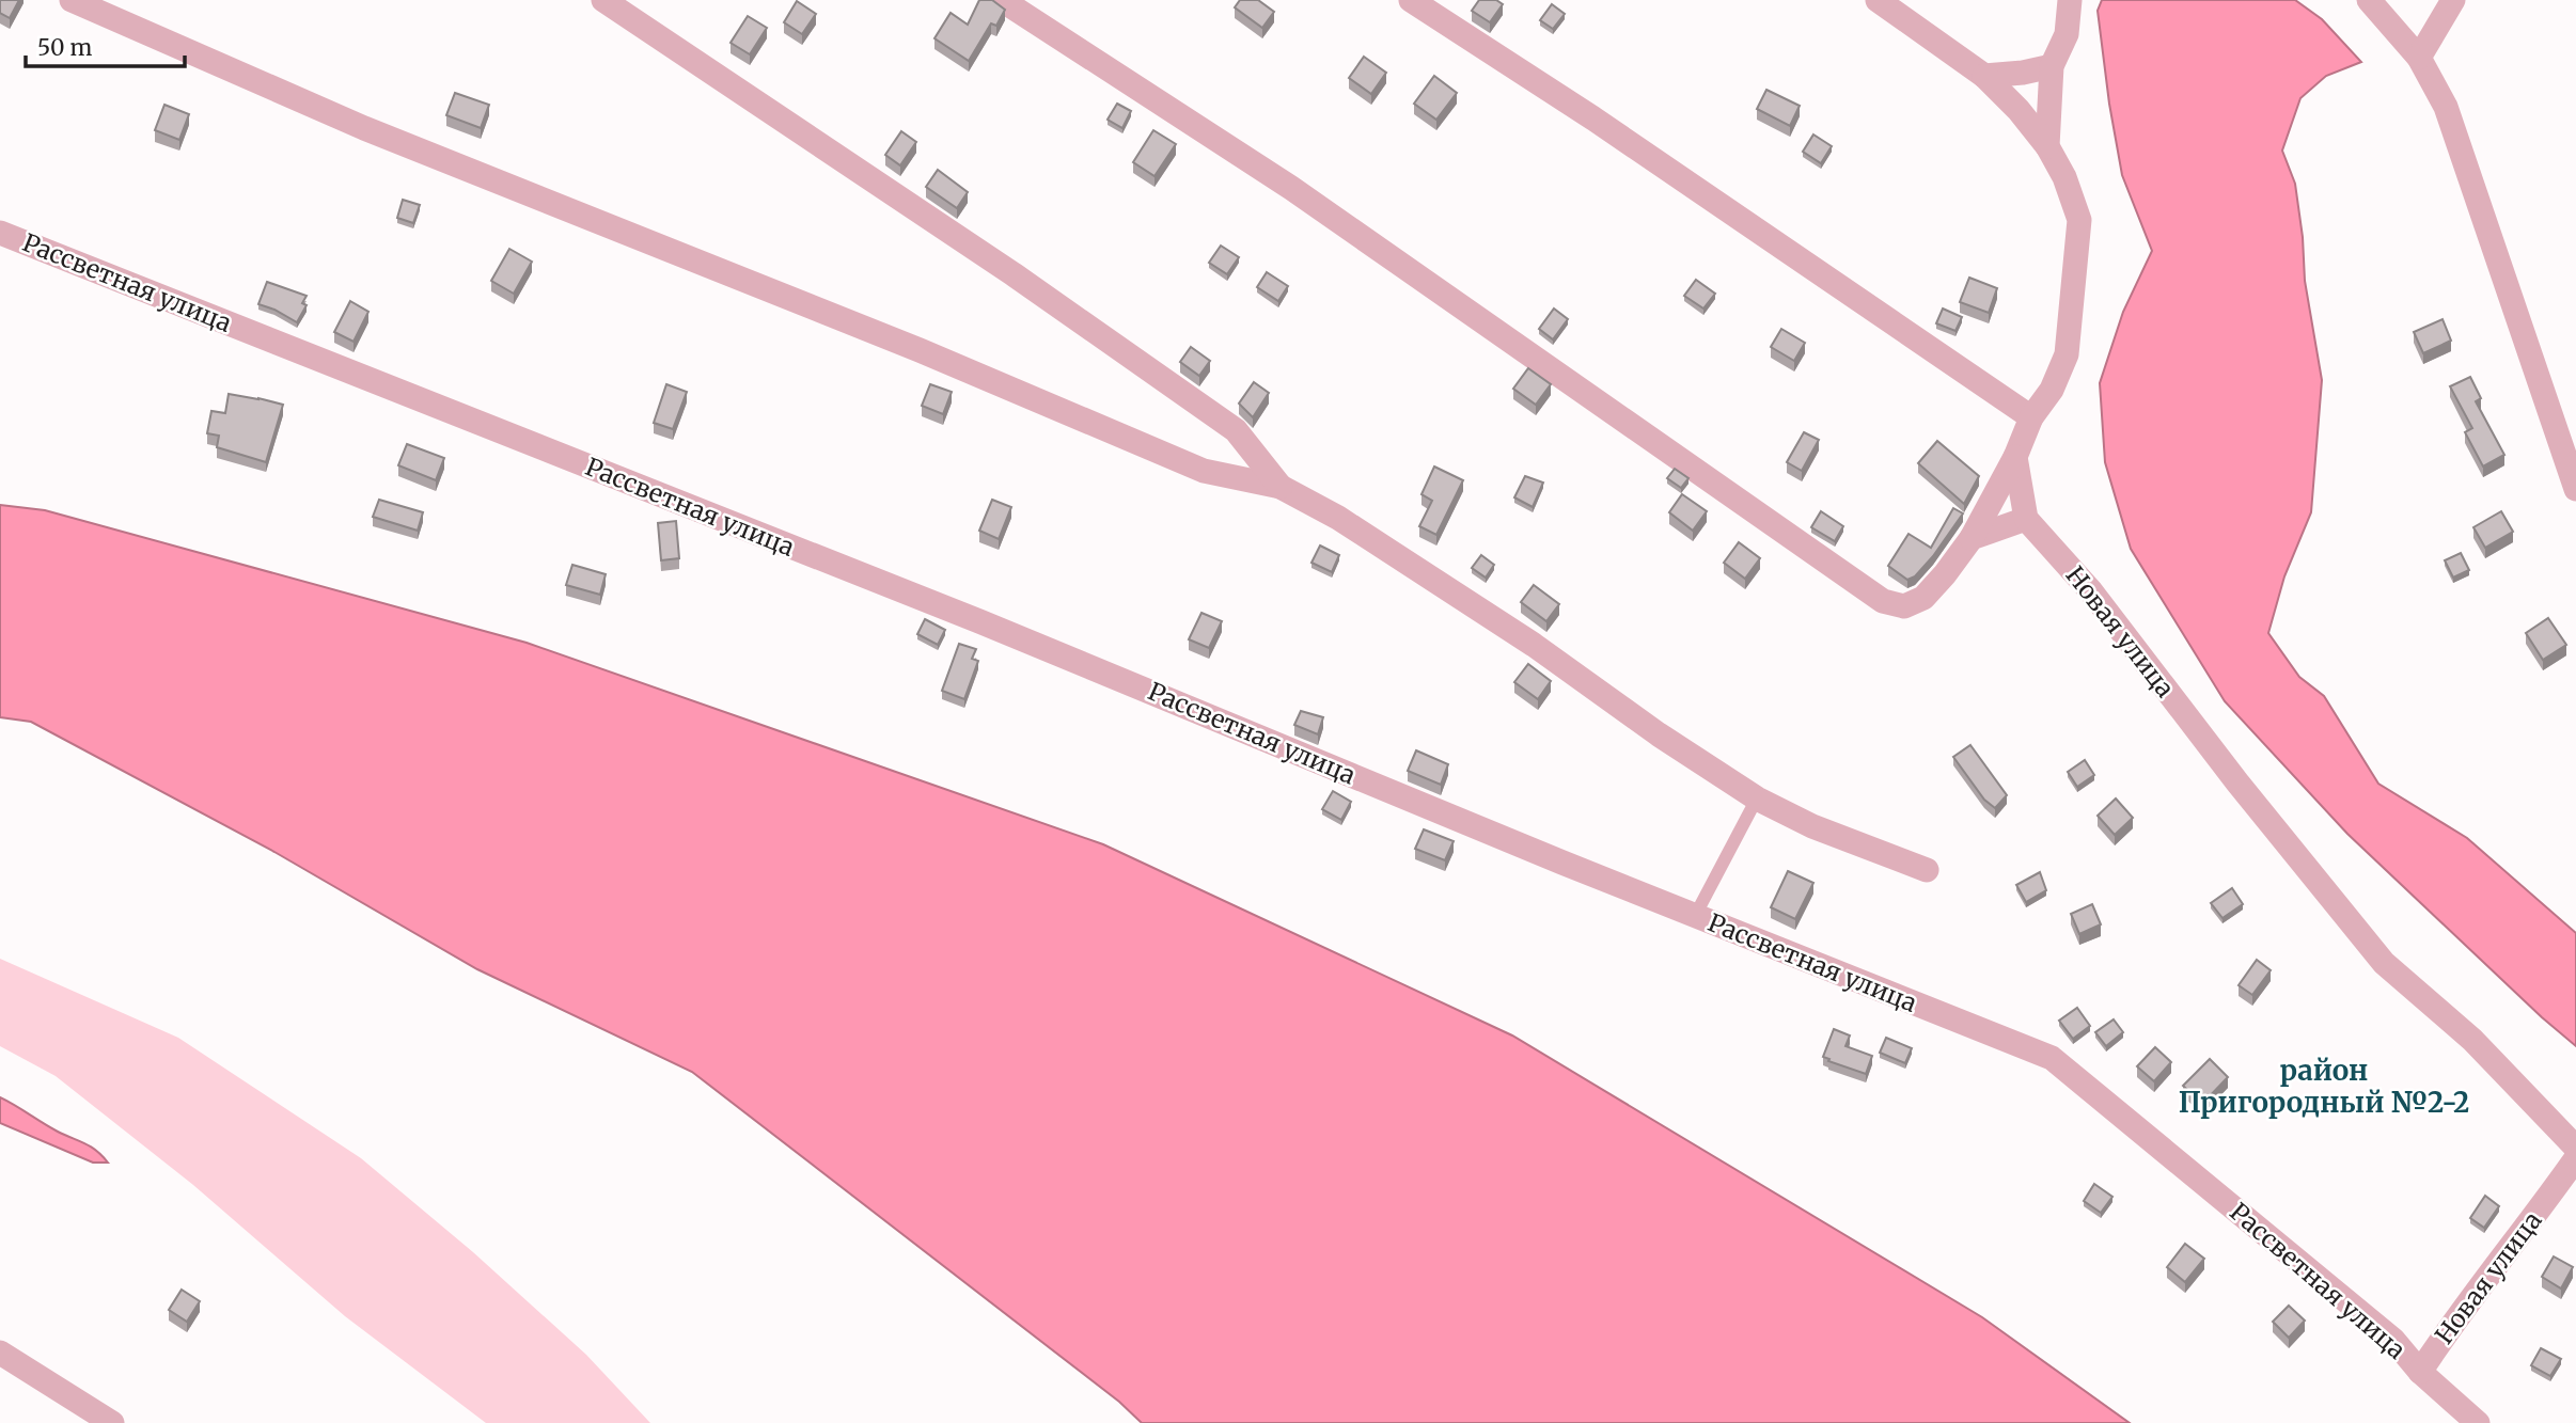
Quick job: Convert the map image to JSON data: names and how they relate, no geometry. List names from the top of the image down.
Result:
{
  "streets": {
    "street": ["Рассветная улица", "Новая улица"]
  },
  "crossings": [
    ["Рассветная улица", "Новая улица"]
  ],
  "districts": ["район Пригородный №2-2"],
  "scale_bar": "50 m"
}
